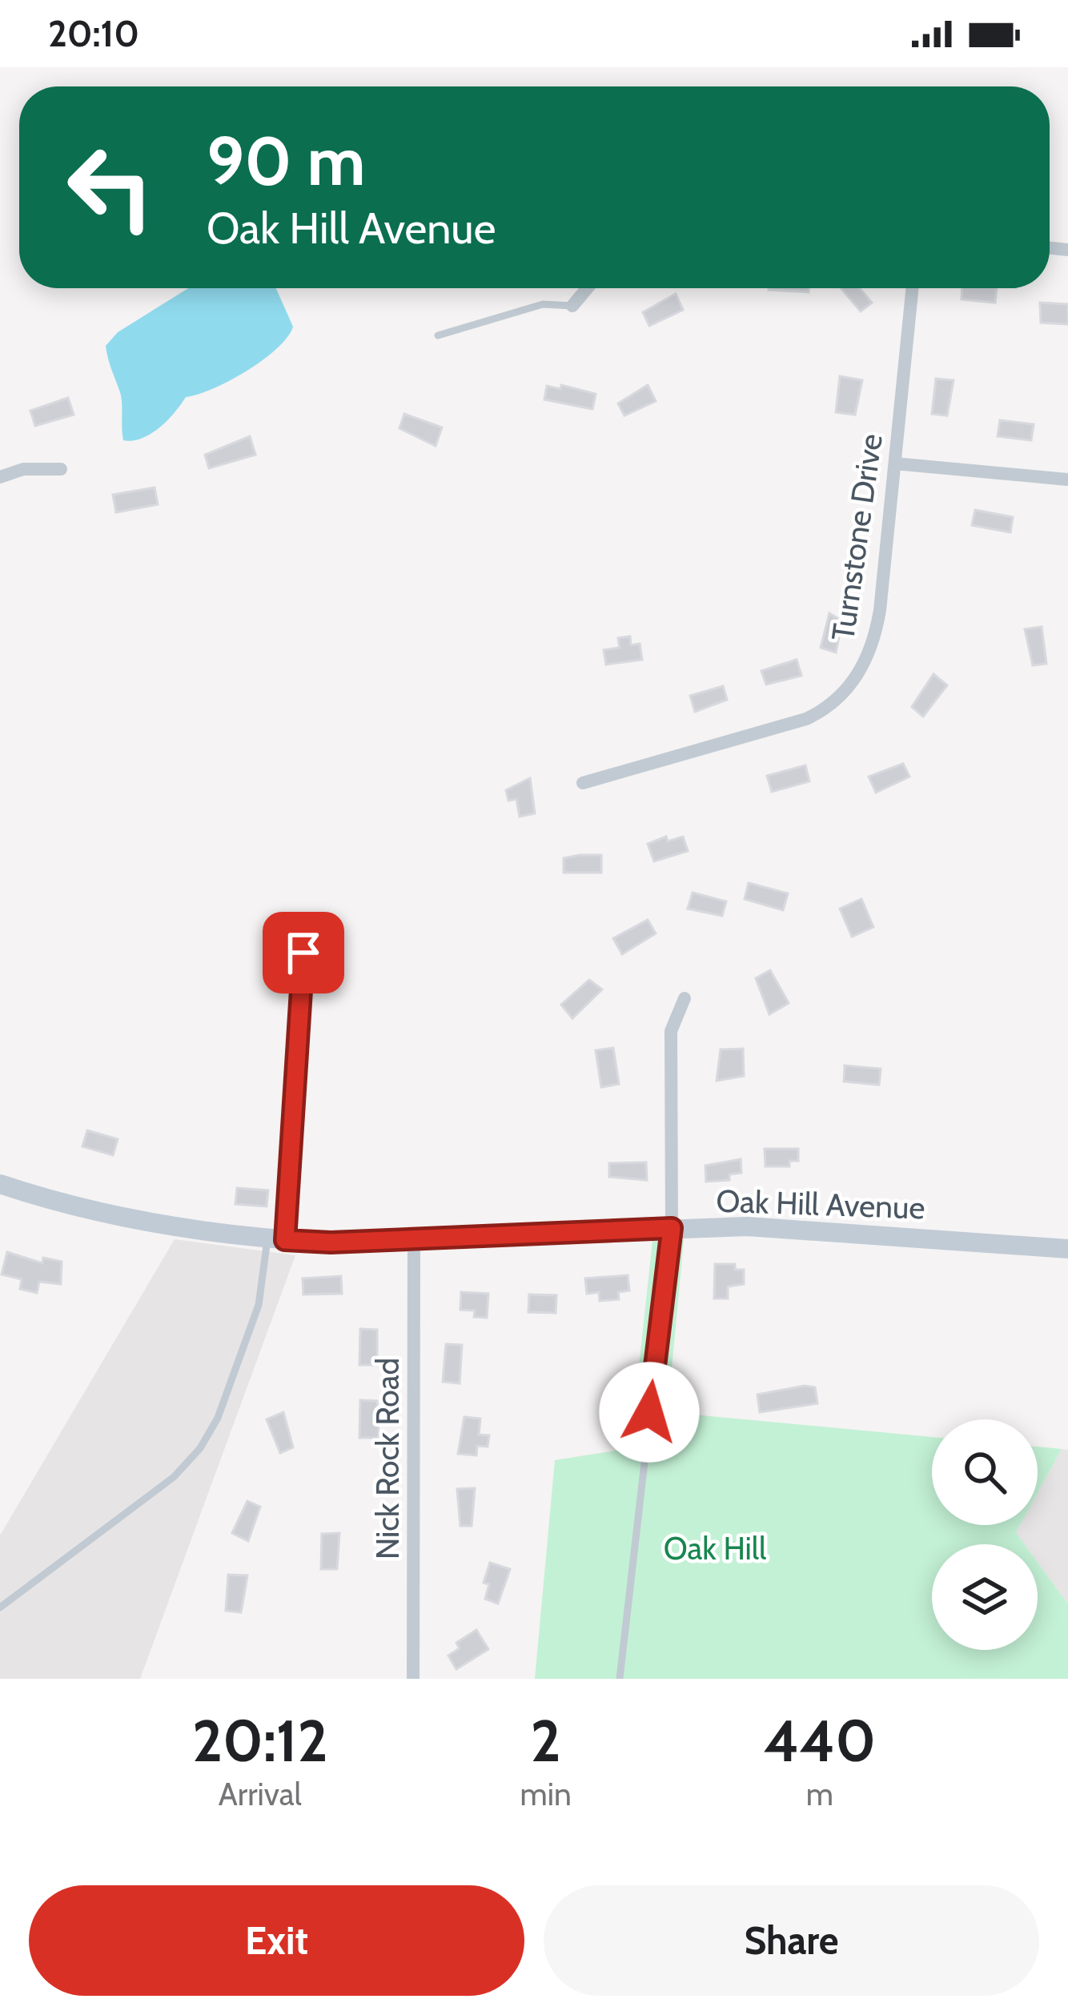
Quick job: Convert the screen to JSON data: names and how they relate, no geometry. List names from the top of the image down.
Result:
{
  "streets": {
    "main road": ["Oak Hill Avenue"],
    "street": ["Turnstone Drive", "Nick Rock Road"]
  },
  "crossings": [
    ["Oak Hill Avenue", "Nick Rock Road"]
  ],
  "parks": ["Oak Hill"],
  "page": {
    "status": "20:10",
    "turn": ["90 m", "Oak Hill Avenue"],
    "eta": [
      "20:12",
      "Arrival",
      "2",
      "min",
      "440",
      "m"
    ],
    "buttons": ["Exit", "Share"]
  }
}
